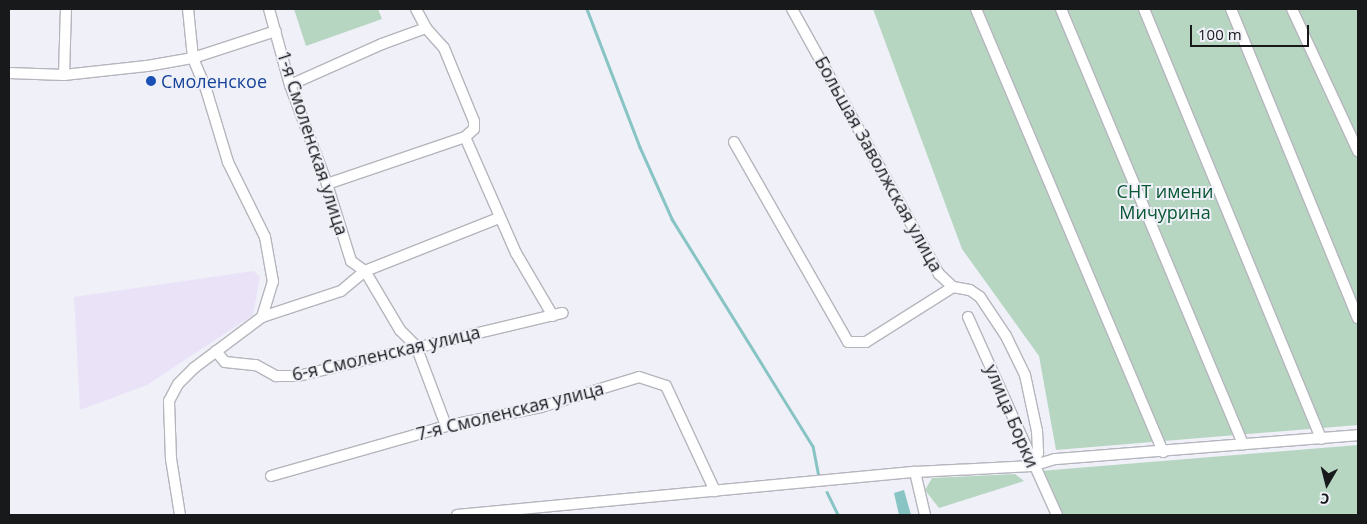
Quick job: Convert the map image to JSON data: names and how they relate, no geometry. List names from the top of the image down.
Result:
{
  "streets": {
    "street": [
      "1-я Смоленская улица",
      "Большая Заволжская улица",
      "6-я Смоленская улица",
      "7-я Смоленская улица",
      "улица Борки"
    ]
  },
  "crossings": [
    ["1-я Смоленская улица", "6-я Смоленская улица"],
    ["Большая Заволжская улица", "улица Борки"]
  ],
  "parks": ["СНТ имени Мичурина"],
  "places": ["Смоленское"],
  "scale_bar": "100 m",
  "north": "bottom"
}
